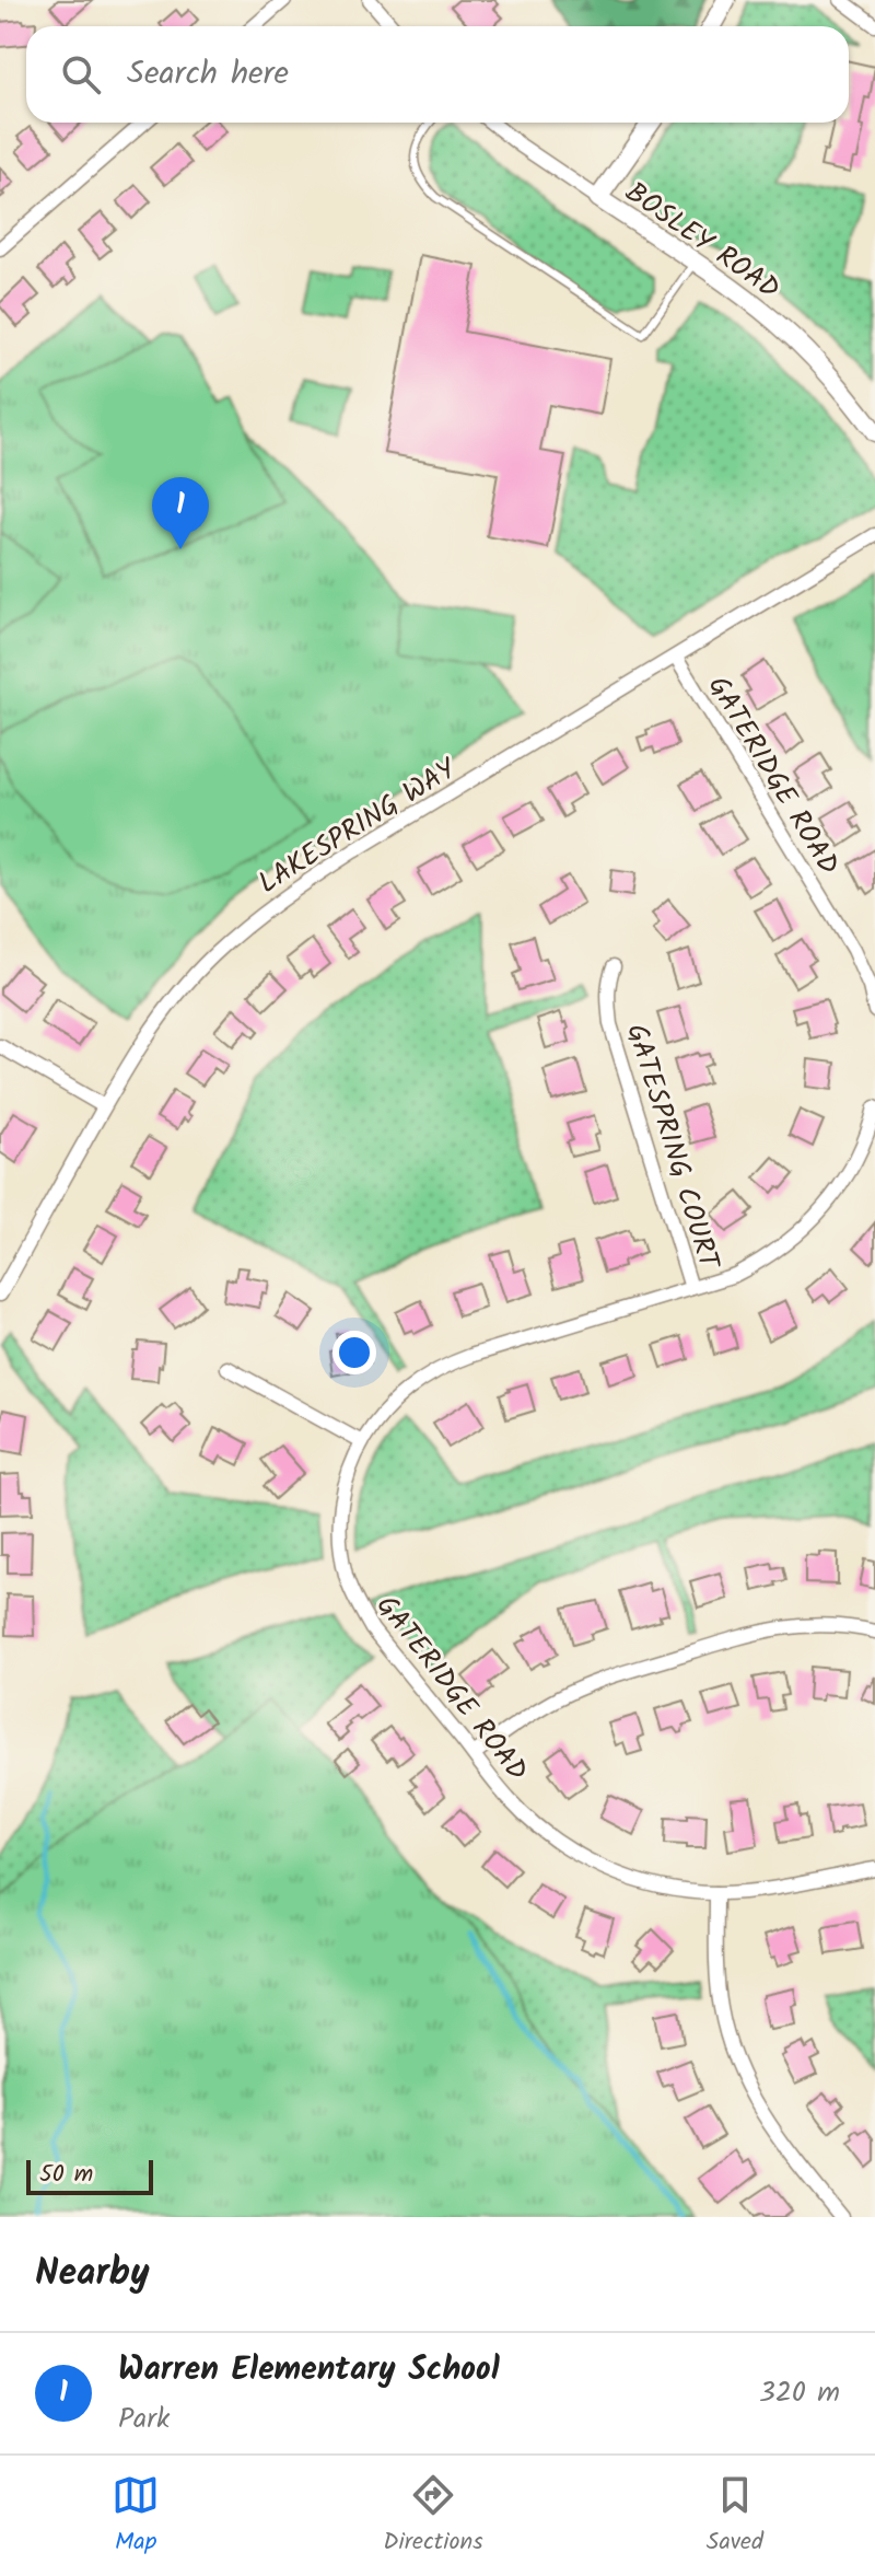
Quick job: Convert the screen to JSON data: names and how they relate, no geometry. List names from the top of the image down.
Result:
{
  "streets": {
    "street": [
      "BOSLEY ROAD",
      "GATERIDGE ROAD",
      "LAKESPRING WAY",
      "GATESPRING COURT"
    ]
  },
  "crossings": [
    ["GATERIDGE ROAD", "LAKESPRING WAY"],
    ["GATERIDGE ROAD", "GATESPRING COURT"]
  ],
  "scale_bar": "50 m",
  "page": {
    "search": "Search here",
    "pins": "1",
    "scale": "50 m",
    "heading": "Nearby",
    "list": [
      {
        "mark": "1",
        "name": "Warren Elementary School",
        "note": "Park",
        "value": "320 m"
      }
    ],
    "nav": ["Map", "Directions", "Saved"]
  }
}
